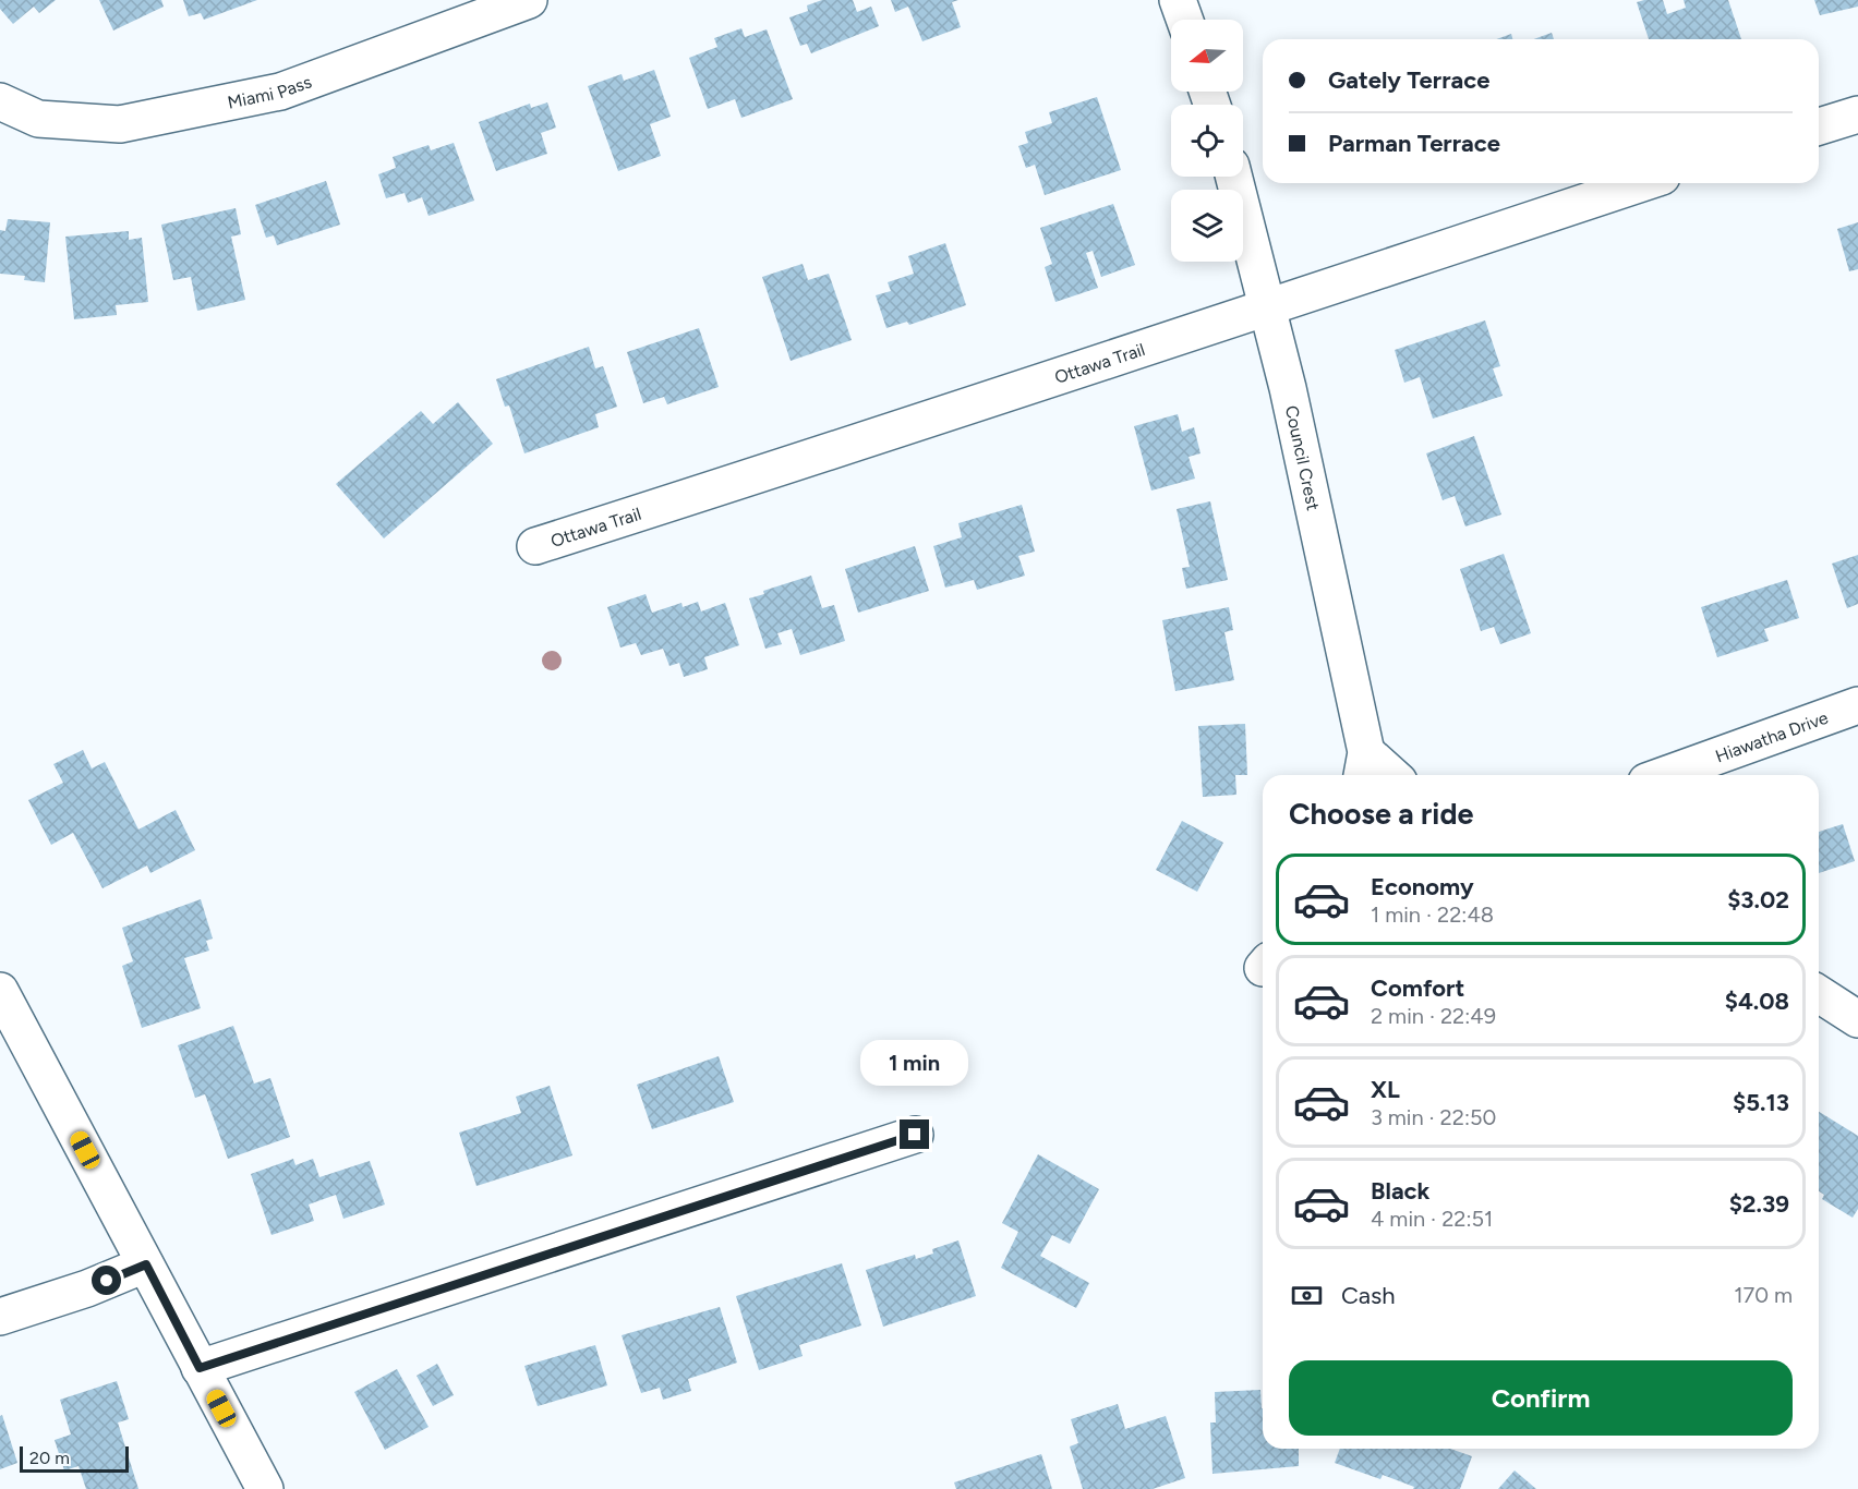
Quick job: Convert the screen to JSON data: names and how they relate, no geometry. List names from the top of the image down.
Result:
{
  "streets": {
    "street": [
      "Miami Pass",
      "Ottawa Trail",
      "Council Crest",
      "Hiawatha Drive"
    ]
  },
  "crossings": [
    ["Ottawa Trail", "Council Crest"]
  ],
  "scale_bar": "20 m",
  "north": "left",
  "page": {
    "banner": ["Gately Terrace", "Parman Terrace"],
    "heading": "Choose a ride",
    "list": [
      {
        "name": "Economy",
        "note": "1 min · 22:48",
        "value": "$3.02"
      },
      {
        "name": "Comfort",
        "note": "2 min · 22:49",
        "value": "$4.08"
      },
      {
        "name": "XL",
        "note": "3 min · 22:50",
        "value": "$5.13"
      },
      {
        "name": "Black",
        "note": "4 min · 22:51",
        "value": "$2.39"
      }
    ],
    "bubble": "1 min",
    "pay": ["Cash", "170 m"],
    "buttons": "Confirm",
    "scale": "20 m"
  }
}
